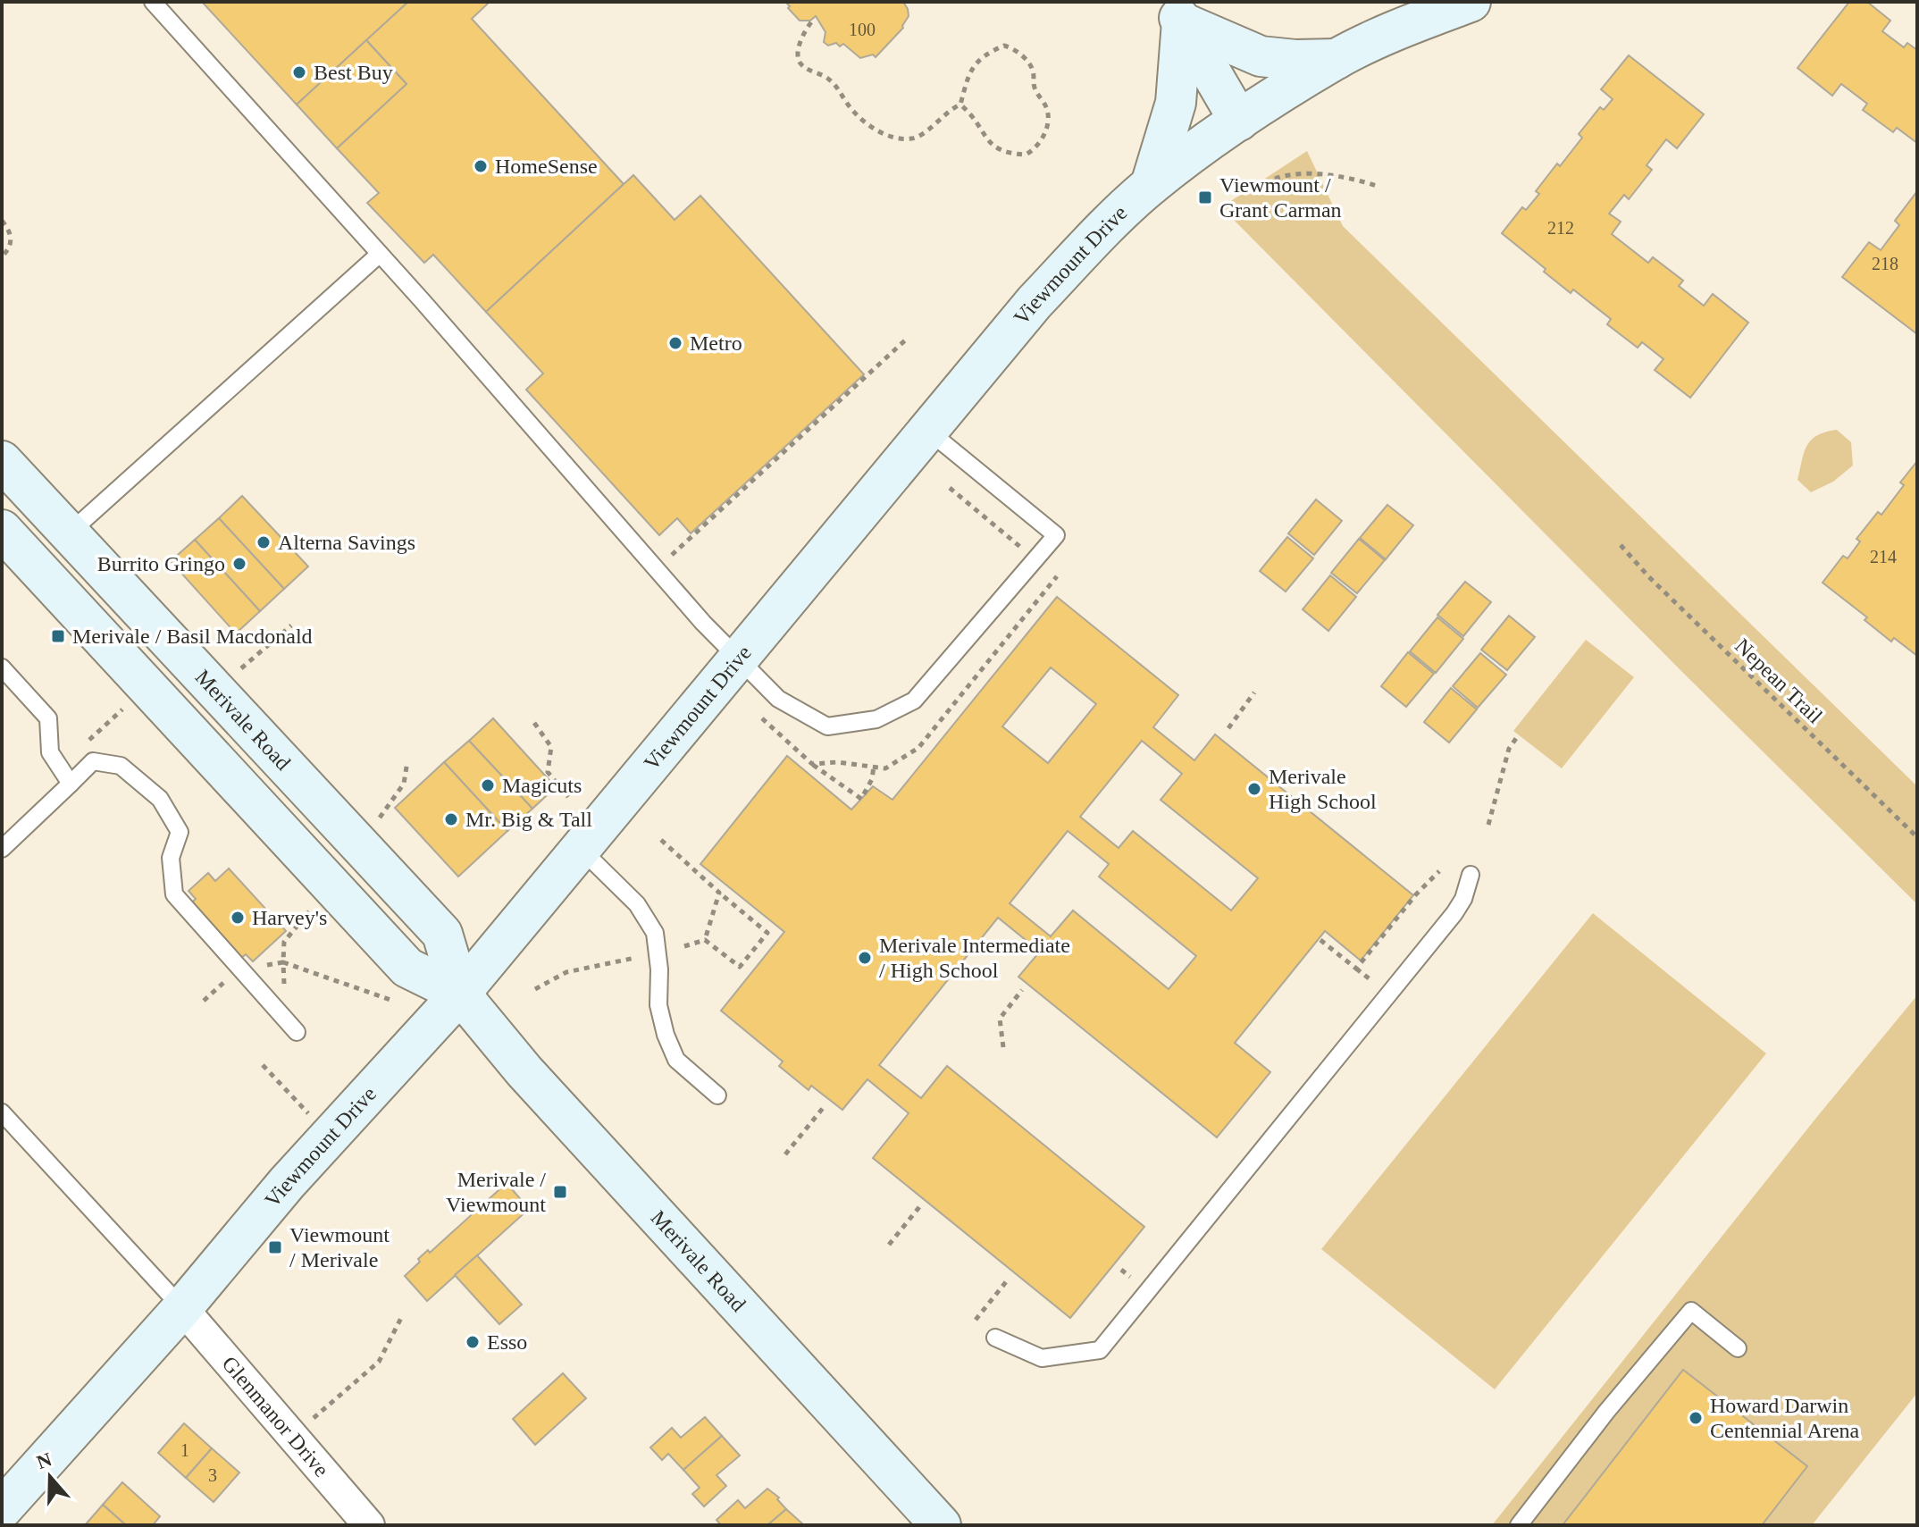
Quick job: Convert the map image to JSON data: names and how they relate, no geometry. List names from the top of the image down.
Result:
{
  "streets": {
    "street": ["Viewmount Drive", "Merivale Road", "Glenmanor Drive"],
    "path": ["Nepean Trail"]
  },
  "crossings": [
    ["Viewmount Drive", "Merivale Road"],
    ["Viewmount Drive", "Glenmanor Drive"]
  ],
  "places": {
    "other": [
      "Best Buy",
      "HomeSense",
      "Metro",
      "Alterna Savings",
      "Burrito Gringo",
      "Magicuts",
      "Merivale High School",
      "Mr. Big & Tall",
      "Harvey's",
      "Merivale Intermediate / High School",
      "Esso",
      "Howard Darwin Centennial Arena"
    ],
    "transit": [
      "Viewmount / Grant Carman",
      "Merivale / Basil Macdonald",
      "Merivale / Viewmount",
      "Viewmount / Merivale"
    ]
  },
  "house_numbers": [
    "100",
    "212",
    "218",
    "214",
    "1",
    "3"
  ],
  "north": "top"
}
